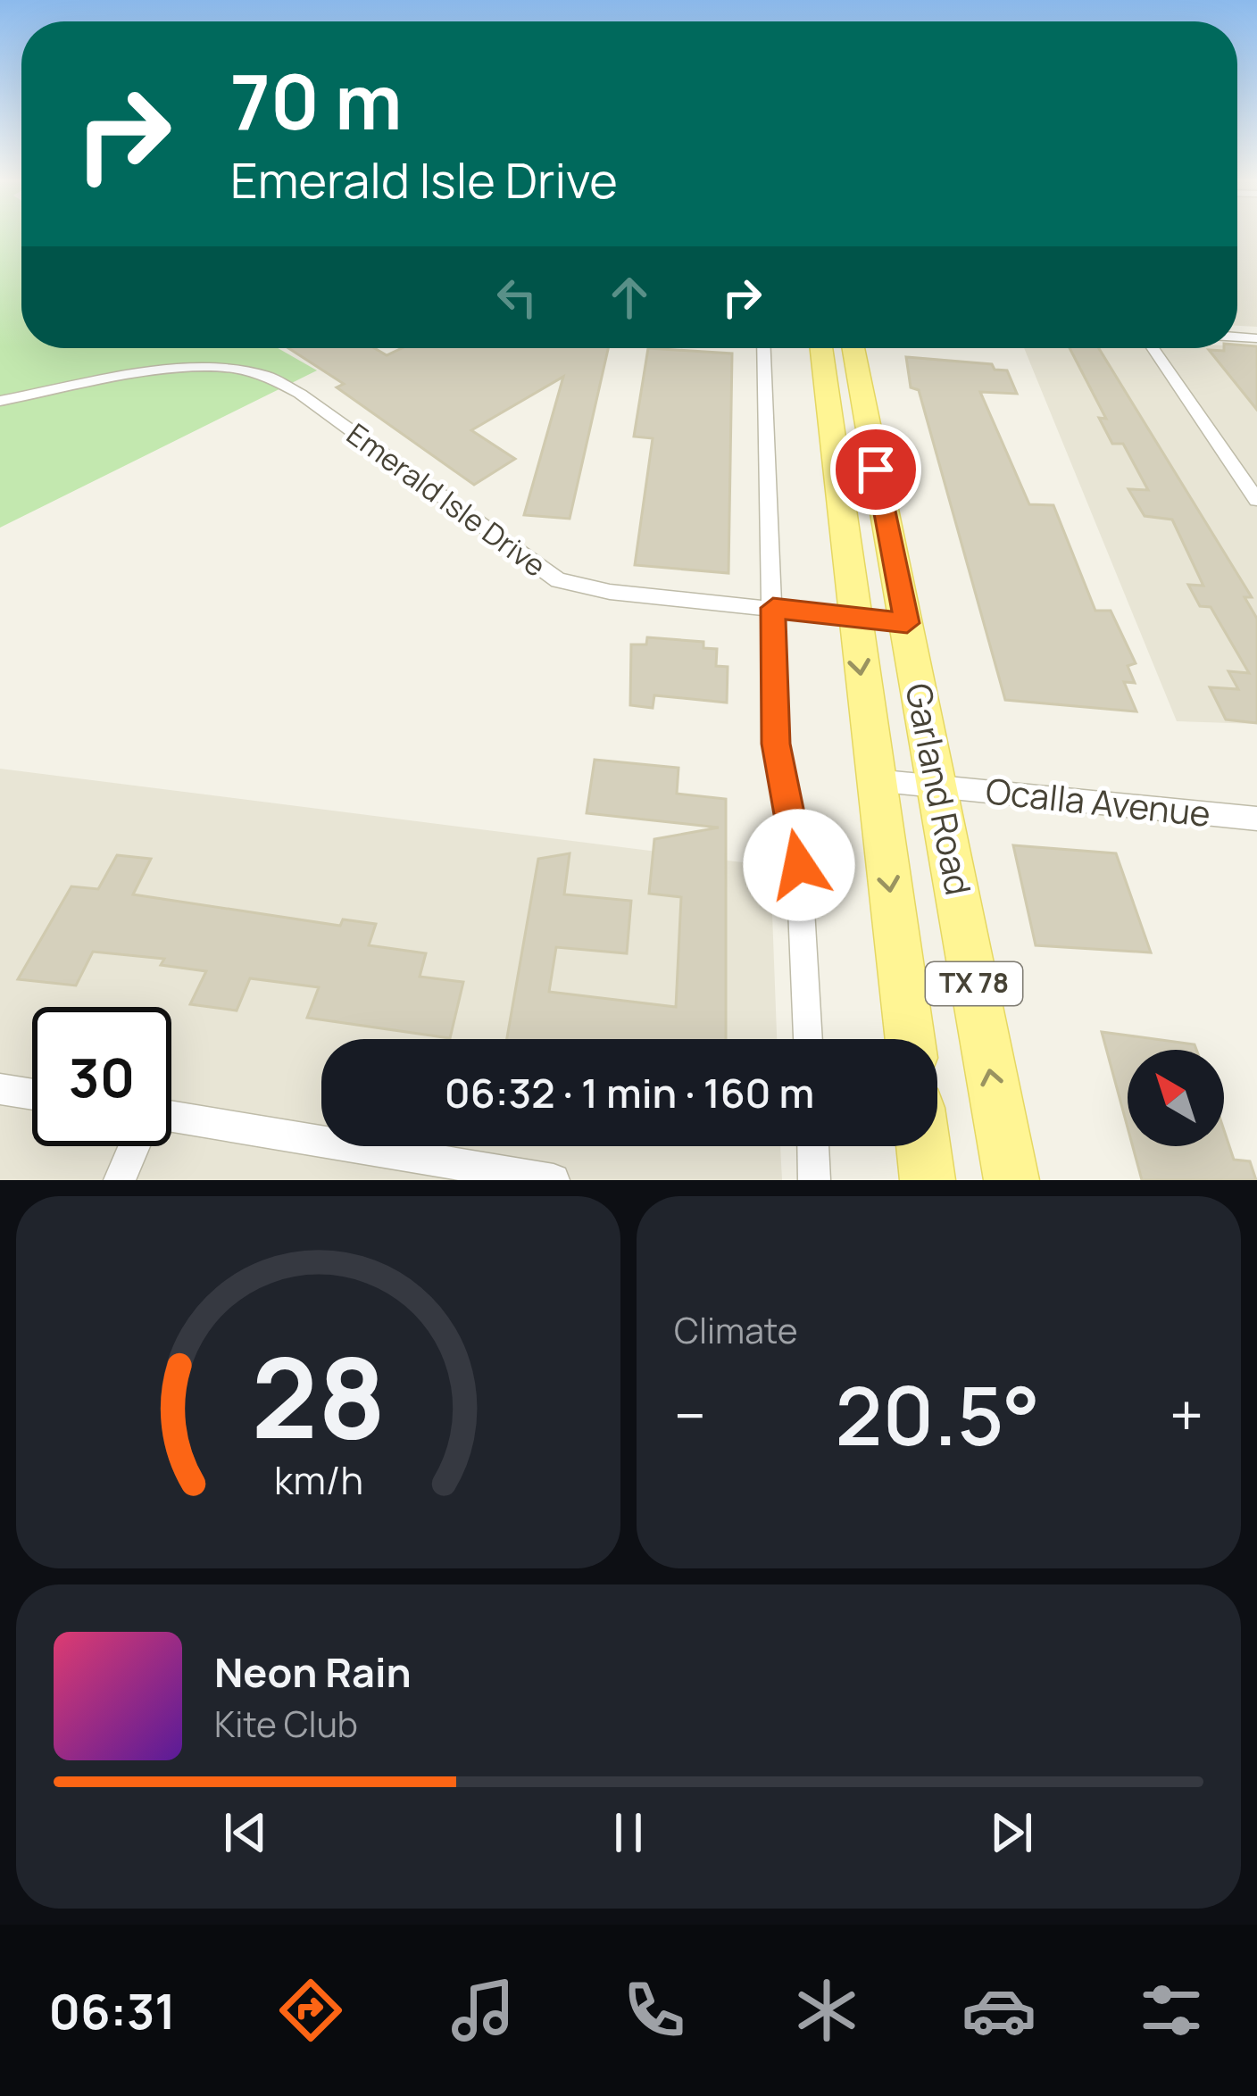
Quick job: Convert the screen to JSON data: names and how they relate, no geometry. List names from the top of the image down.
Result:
{
  "streets": {
    "main road": ["Garland Road", "TX 78"],
    "street": ["Emerald Isle Drive", "Ocalla Avenue"]
  },
  "crossings": [
    ["Emerald Isle Drive", "Garland Road"],
    ["Garland Road", "Ocalla Avenue"]
  ],
  "north": "top left",
  "page": {
    "turn": ["70 m", "Emerald Isle Drive"],
    "limit": "30",
    "trip": "06:32 · 1 min · 160 m",
    "tile": "Climate",
    "heat": ["−", "20.5°", "+"],
    "song": ["Neon Rain", "Kite Club"],
    "tabs": "06:31",
    "gauge": ["28", "km/h"]
  }
}
